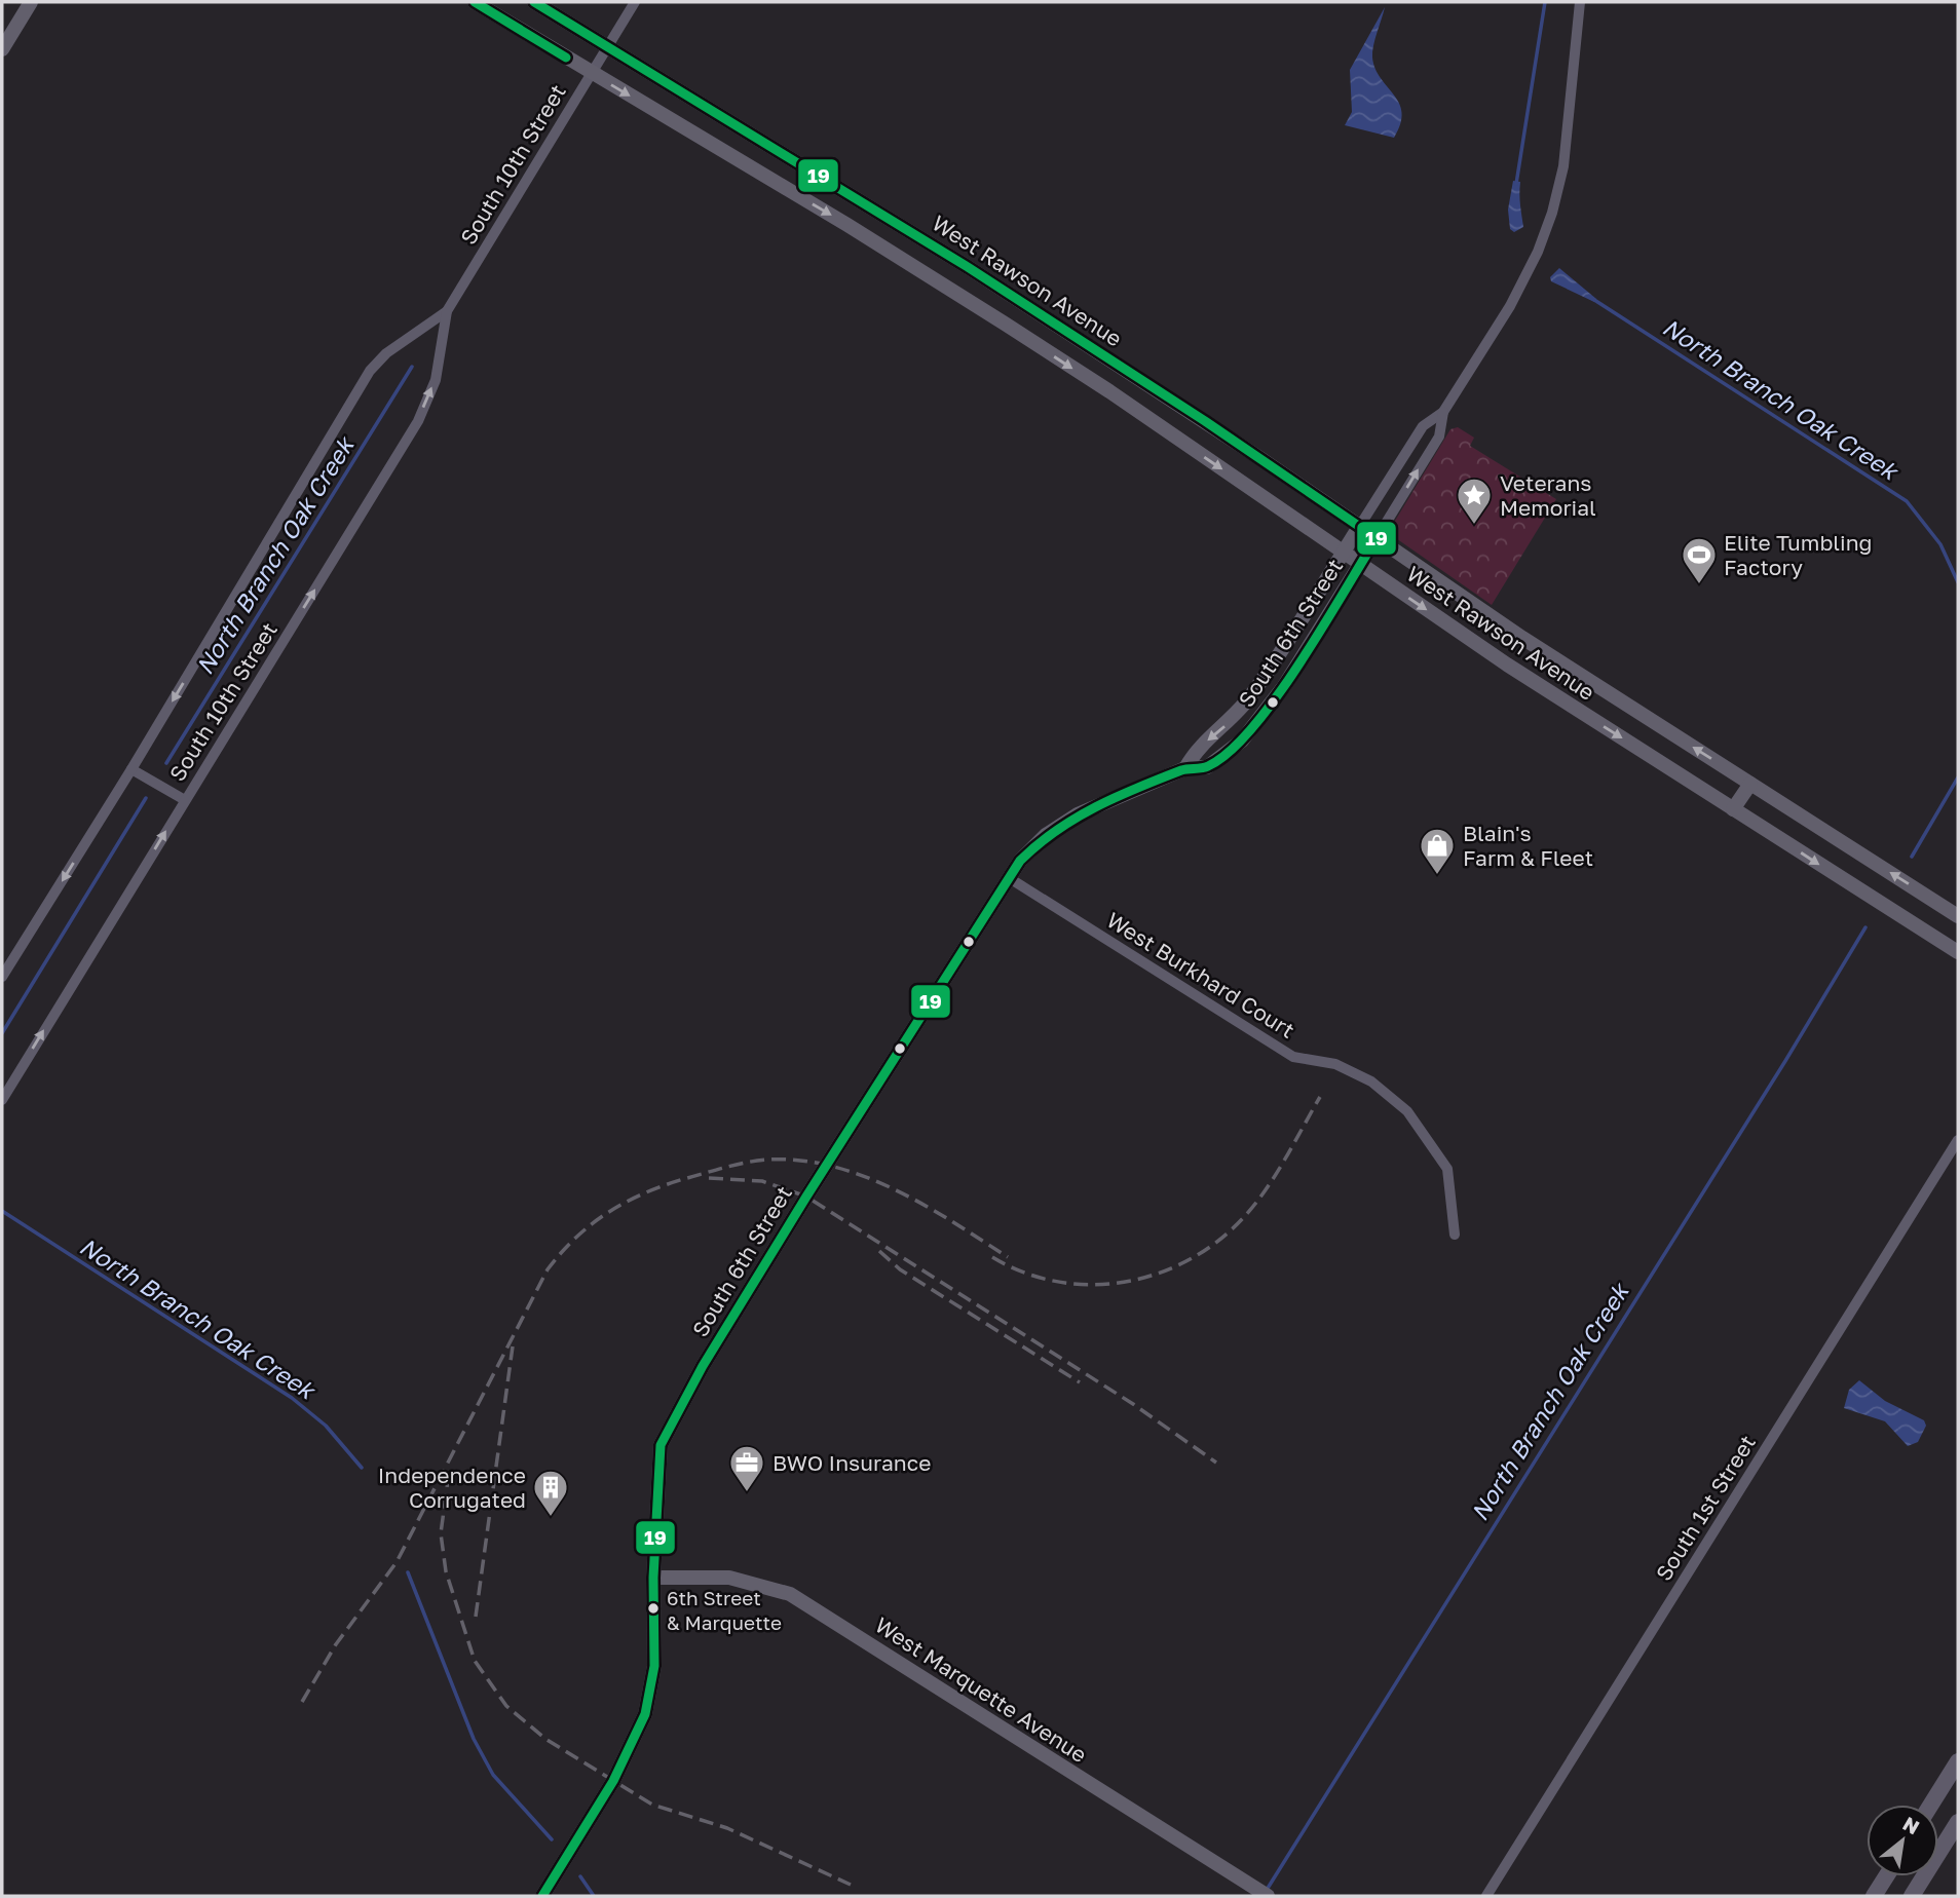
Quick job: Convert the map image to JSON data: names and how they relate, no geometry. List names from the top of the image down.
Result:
{
  "streets": {
    "main road": ["West Rawson Avenue", "South 6th Street", "West Marquette Avenue"],
    "street": ["South 10th Street", "West Burkhard Court", "South 1st Street"]
  },
  "crossings": [
    ["South 10th Street", "West Rawson Avenue"],
    ["West Rawson Avenue", "South 6th Street"],
    ["South 6th Street", "West Burkhard Court"],
    ["South 6th Street", "West Marquette Avenue"]
  ],
  "water": ["North Branch Oak Creek"],
  "places": {
    "place": ["Veterans Memorial"],
    "sports": ["Elite Tumbling Factory"],
    "shop": ["Blain's Farm & Fleet"],
    "office": ["BWO Insurance"],
    "building": ["Independence Corrugated"],
    "other": ["6th Street & Marquette"]
  },
  "lines": ["transit line 19"],
  "north": "top right"
}
